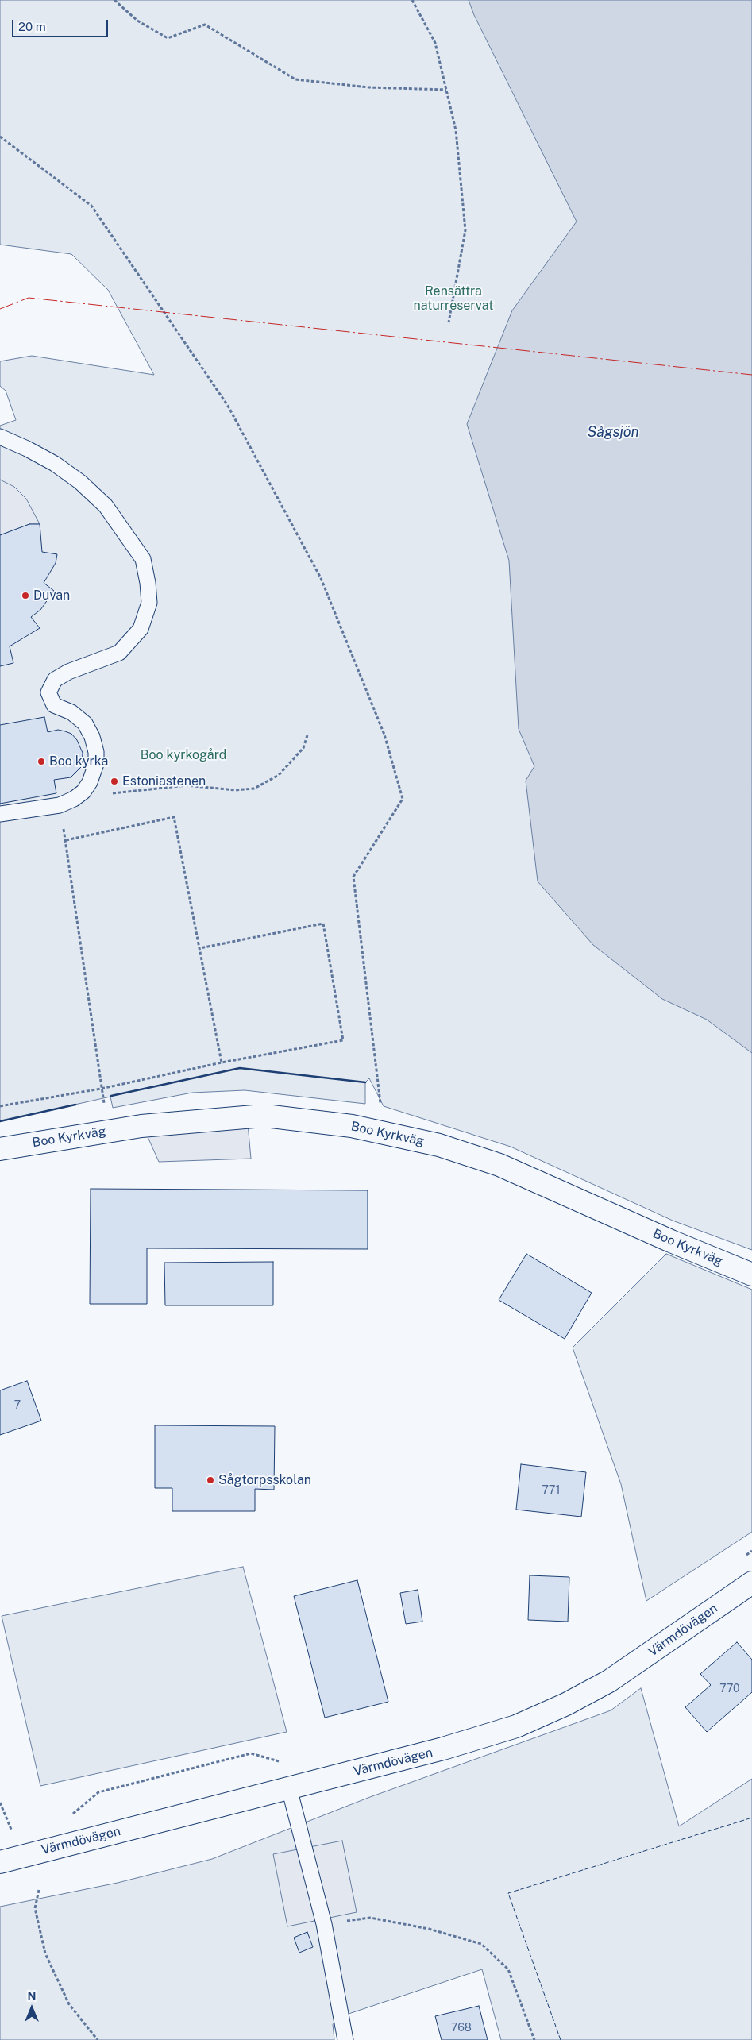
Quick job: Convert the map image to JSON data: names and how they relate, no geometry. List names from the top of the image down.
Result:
{
  "streets": {
    "main road": ["Boo Kyrkväg", "Värmdövägen"]
  },
  "water": ["Sågsjön"],
  "parks": ["Rensättra naturreservat", "Boo kyrkogård"],
  "places": [
    "Duvan",
    "Boo kyrka",
    "Estoniastenen",
    "Sågtorpsskolan"
  ],
  "house_numbers": [
    "7",
    "771",
    "770",
    "768"
  ],
  "scale_bar": "20 m",
  "north": "top"
}
